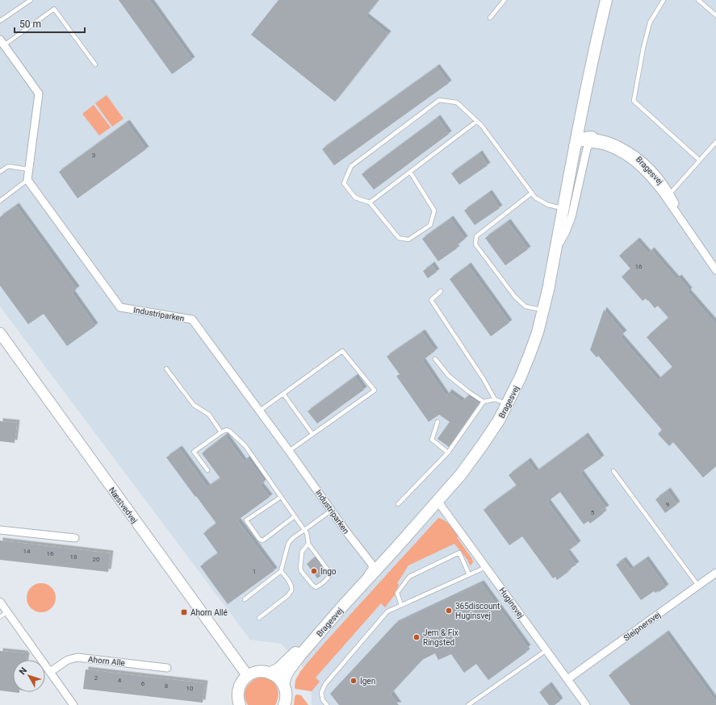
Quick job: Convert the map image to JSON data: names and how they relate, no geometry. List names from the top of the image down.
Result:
{
  "streets": {
    "main road": ["Bragesvej", "Næstvedvej"],
    "street": [
      "Industriparken",
      "Huginsvej",
      "Sleipnersvej",
      "Ahorn Alle"
    ]
  },
  "crossings": [
    ["Bragesvej", "Industriparken"],
    ["Bragesvej", "Huginsvej"],
    ["Huginsvej", "Sleipnersvej"]
  ],
  "places": {
    "other": [
      "Ingo",
      "365discount Huginsvej",
      "Jem & Fix Ringsted",
      "Igen"
    ],
    "transit": ["Ahorn Allé"]
  },
  "house_numbers": [
    "3",
    "16",
    "9",
    "5",
    "14",
    "16",
    "18",
    "20",
    "1",
    "2",
    "4",
    "6",
    "8",
    "10"
  ],
  "scale_bar": "50 m",
  "north": "top left"
}
